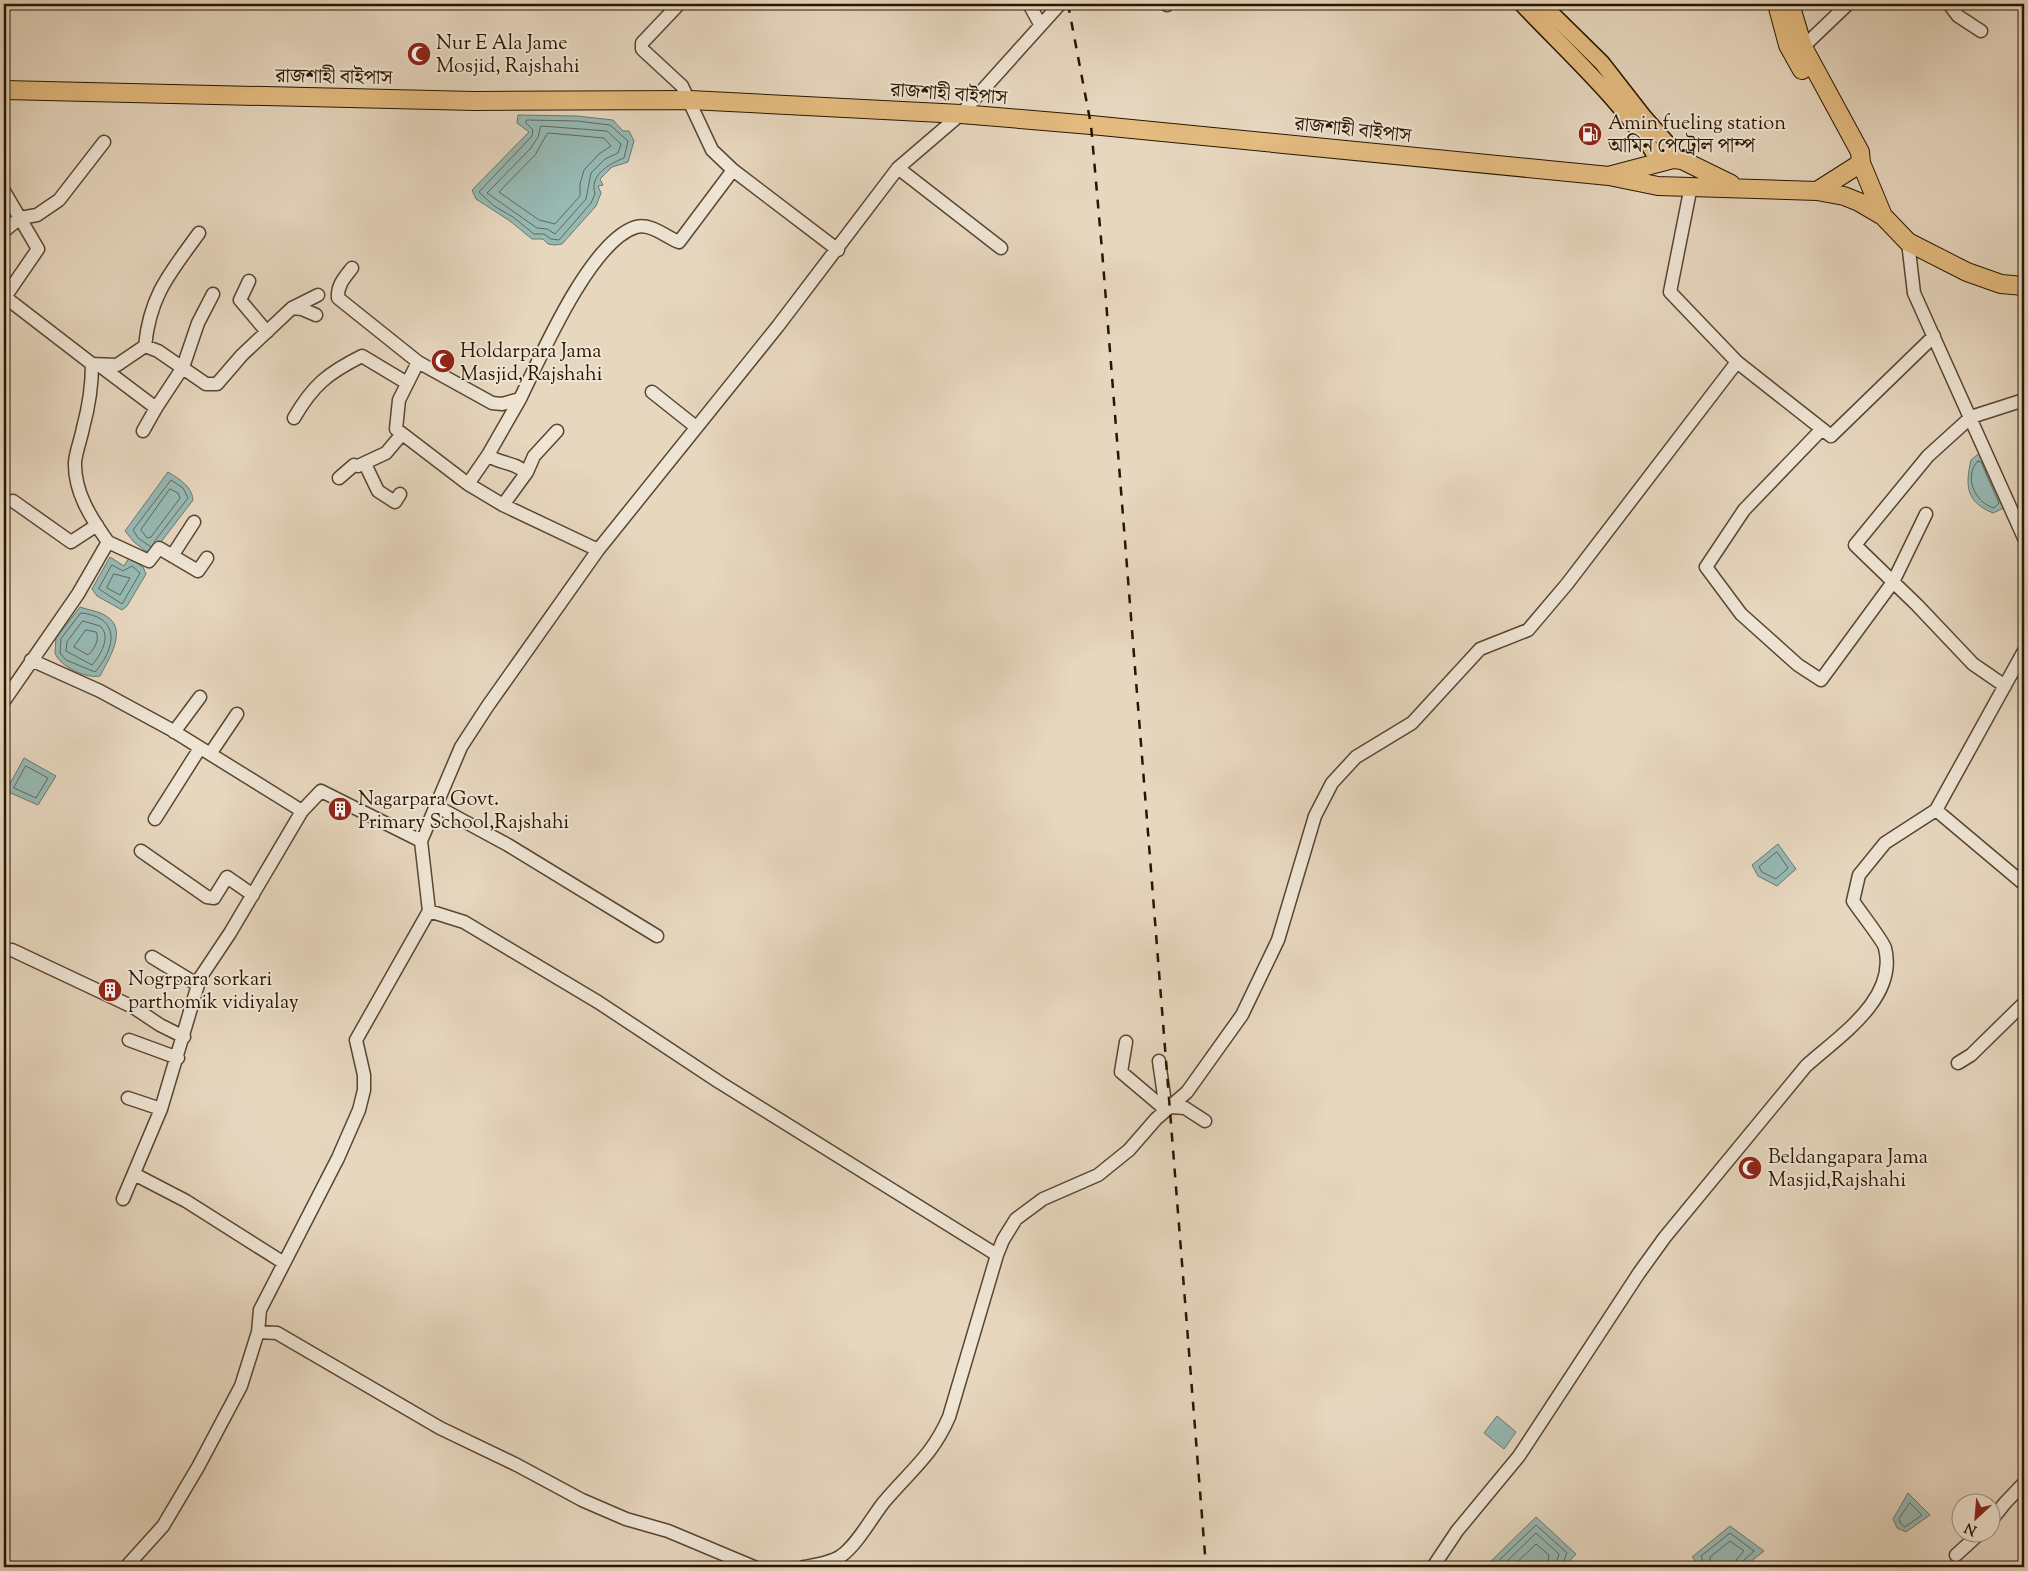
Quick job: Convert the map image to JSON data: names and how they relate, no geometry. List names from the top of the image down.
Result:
{
  "streets": {
    "highway": ["রাজশাহী বাইপাস"]
  },
  "places": {
    "mosque": ["Nur E Ala Jame Mosjid, Rajshahi", "Holdarpara Jama Masjid, Rajshahi", "Beldangapara Jama Masjid,Rajshahi"],
    "fuel station": ["Amin fueling station আমিন পেট্রোল পাম্প"],
    "building": ["Nagarpara Govt. Primary School,Rajshahi", "Nogrpara sorkari parthomik vidiyalay"]
  },
  "north": "bottom left"
}
